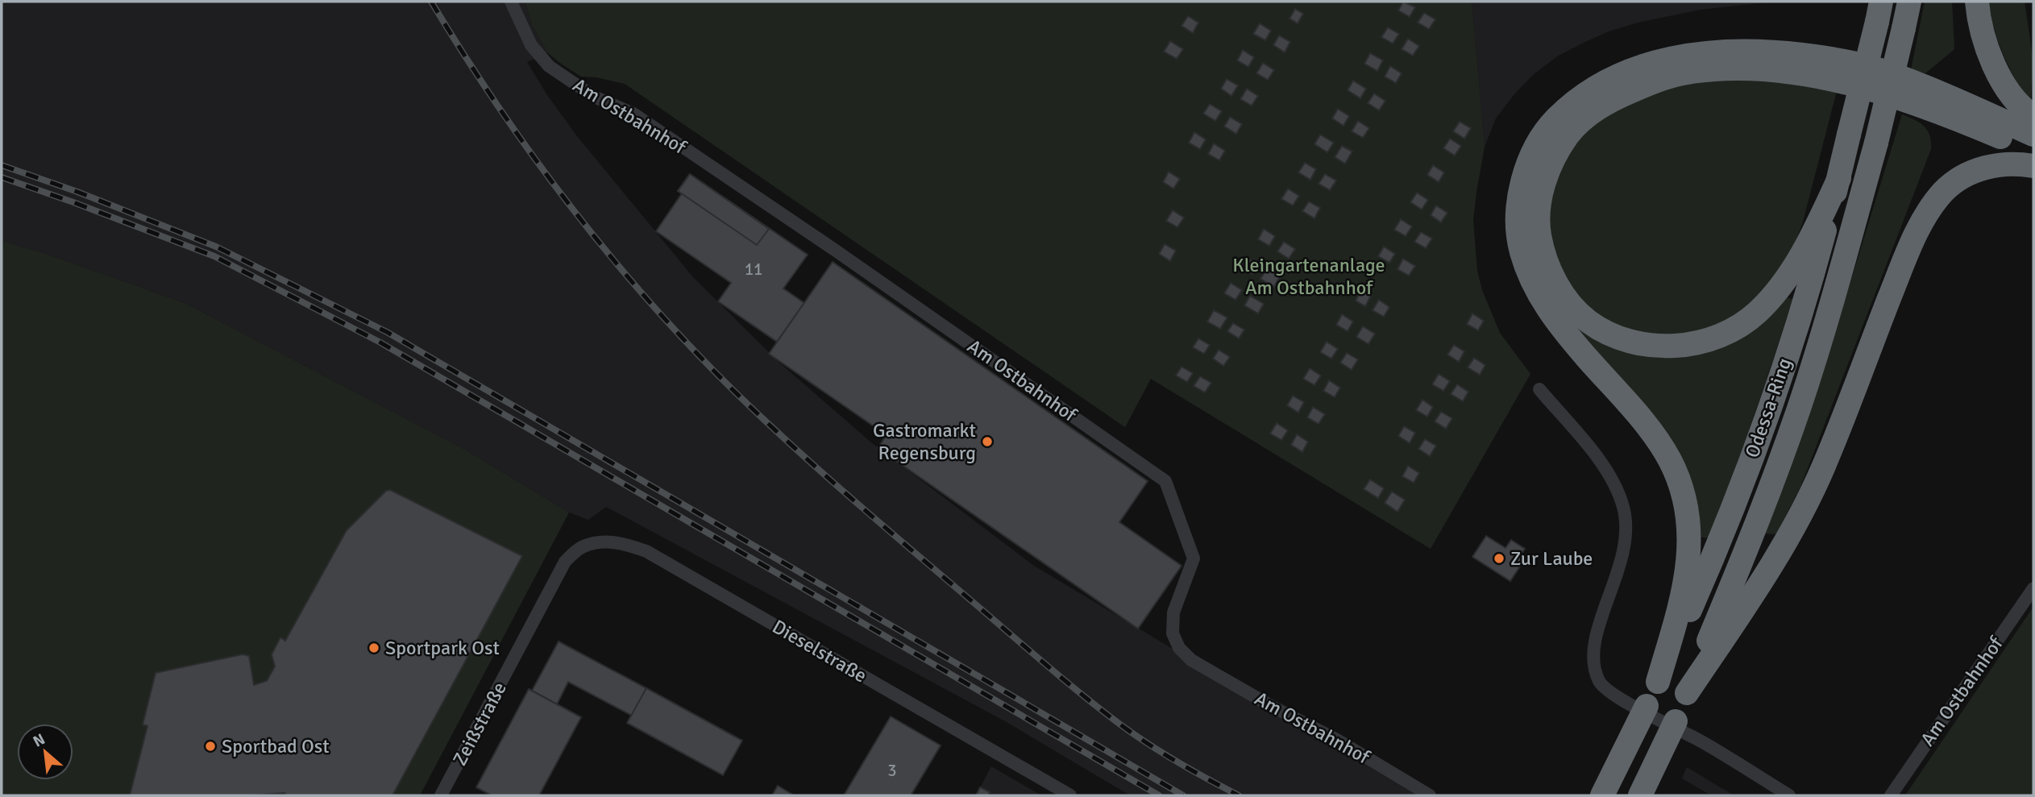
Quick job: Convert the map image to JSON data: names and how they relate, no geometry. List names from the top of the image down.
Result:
{
  "streets": {
    "highway": ["Odessa-Ring"],
    "street": ["Am Ostbahnhof", "Dieselstraße", "Zeißstraße"]
  },
  "crossings": [
    ["Dieselstraße", "Zeißstraße"]
  ],
  "parks": ["Kleingartenanlage Am Ostbahnhof"],
  "places": [
    "Gastromarkt Regensburg",
    "Zur Laube",
    "Sportpark Ost",
    "Sportbad Ost"
  ],
  "house_numbers": ["11", "3"],
  "north": "top left"
}
